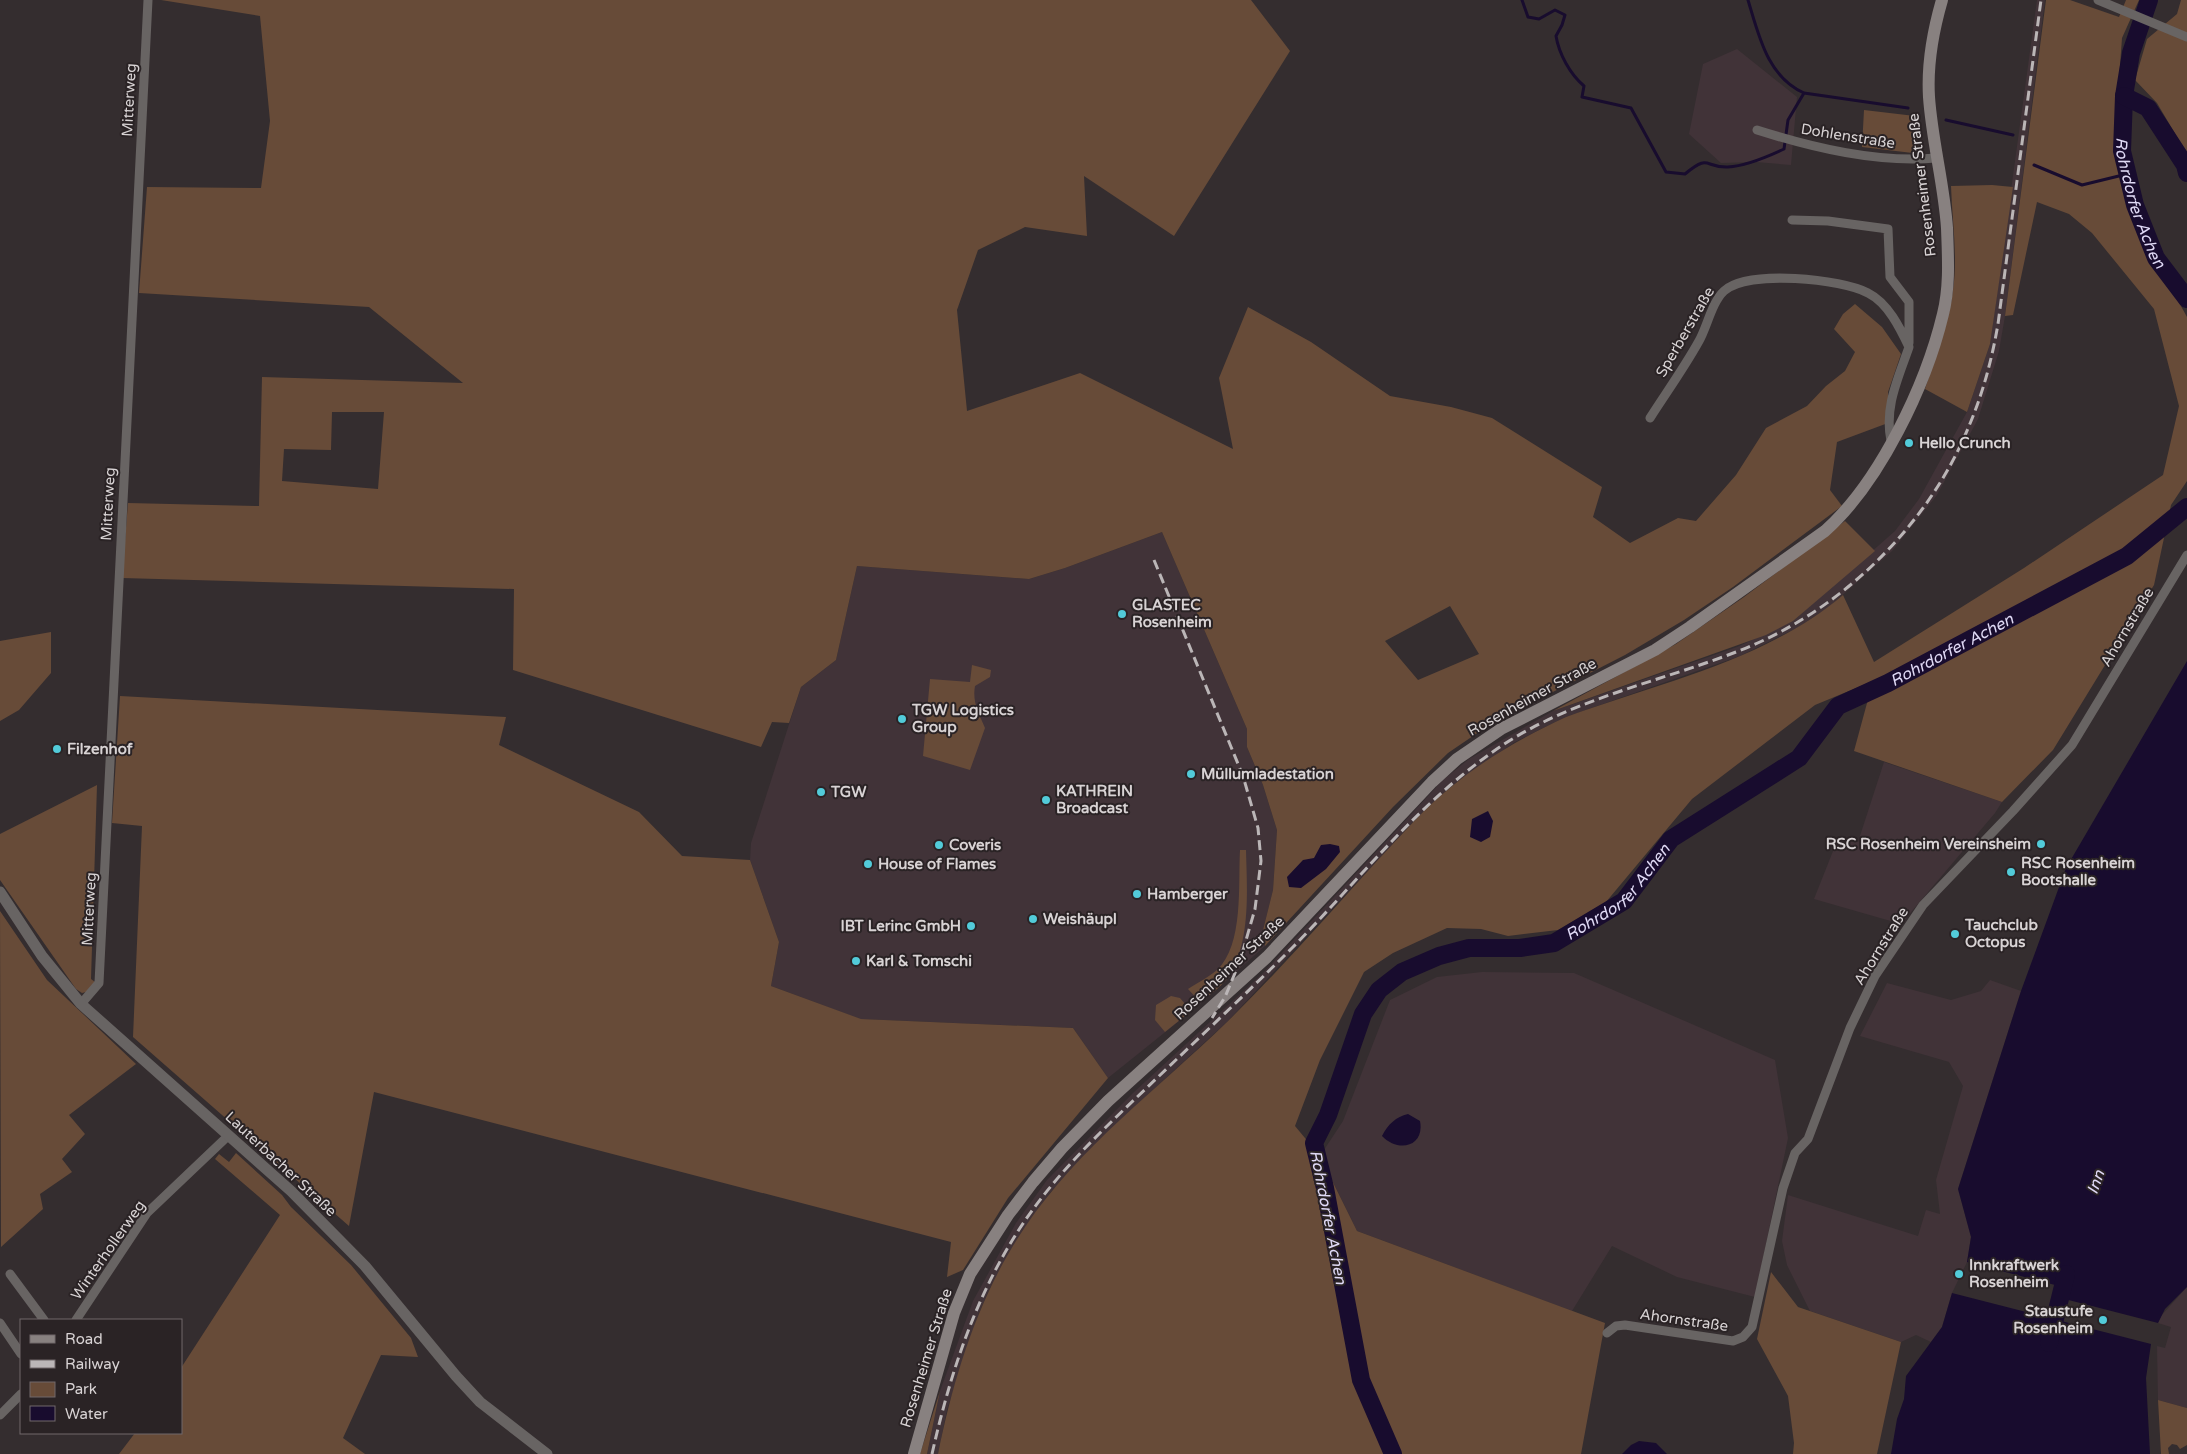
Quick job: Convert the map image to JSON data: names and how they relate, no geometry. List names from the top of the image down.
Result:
{
  "streets": {
    "main road": ["Rosenheimer Straße"],
    "street": [
      "Mitterweg",
      "Dohlenstraße",
      "Sperberstraße",
      "Ahornstraße",
      "Lauterbacher Straße",
      "Winterhollerweg"
    ]
  },
  "crossings": [
    ["Mitterweg", "Lauterbacher Straße"],
    ["Dohlenstraße", "Rosenheimer Straße"],
    ["Lauterbacher Straße", "Winterhollerweg"]
  ],
  "water": ["Rohrdorfer Achen", "Inn"],
  "places": [
    "Hello Crunch",
    "GLASTEC Rosenheim",
    "TGW Logistics Group",
    "Filzenhof",
    "Müllumladestation",
    "TGW",
    "KATHREIN Broadcast",
    "RSC Rosenheim Vereinsheim",
    "Coveris",
    "House of Flames",
    "RSC Rosenheim Bootshalle",
    "Hamberger",
    "Weishäupl",
    "IBT Lerinc GmbH",
    "Tauchclub Octopus",
    "Karl & Tomschi",
    "Innkraftwerk Rosenheim",
    "Staustufe Rosenheim"
  ],
  "legend": [
    "Road",
    "Railway",
    "Park",
    "Water"
  ]
}
